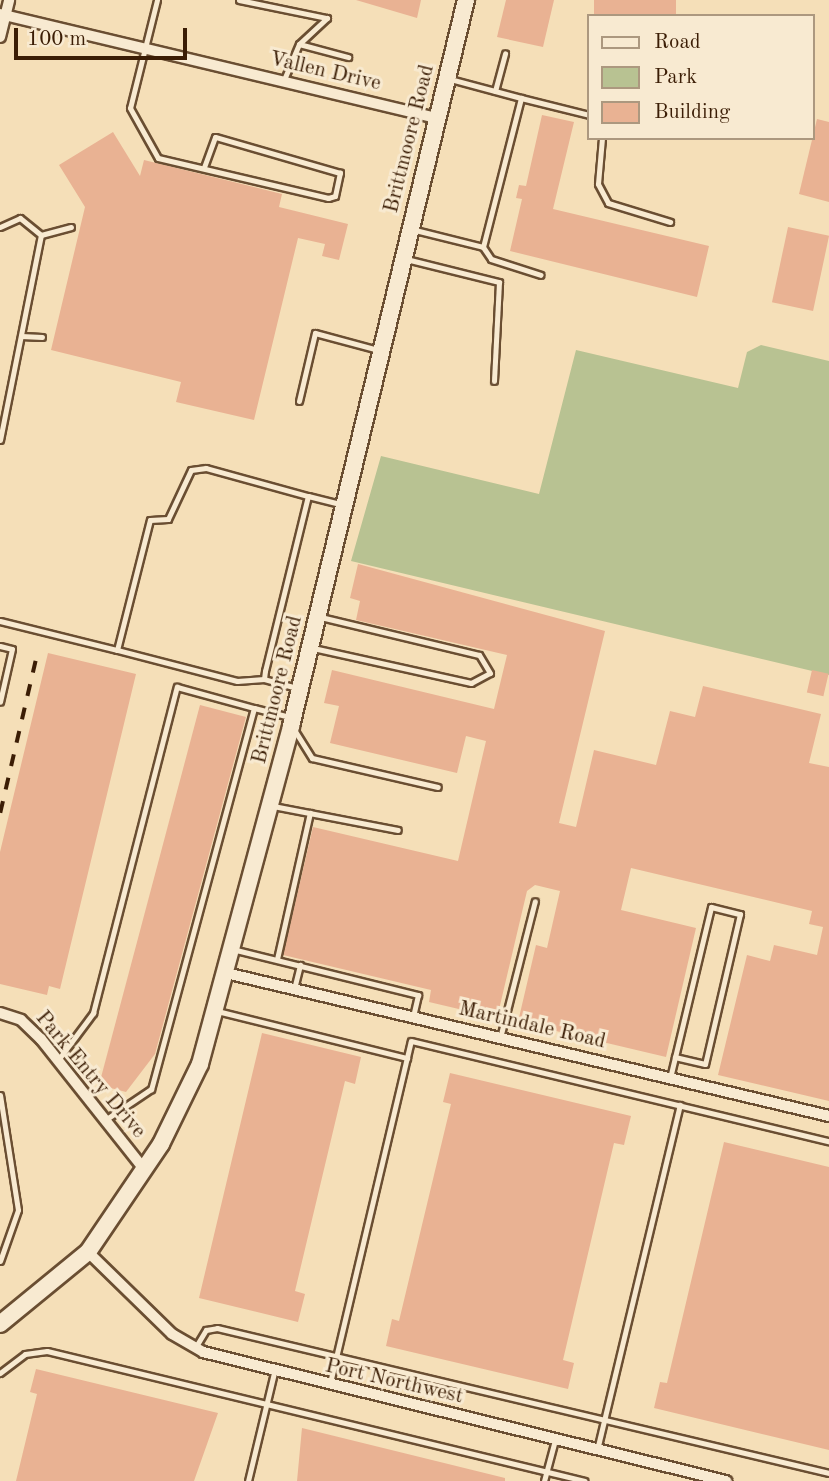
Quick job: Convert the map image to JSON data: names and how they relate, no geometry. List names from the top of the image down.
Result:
{
  "streets": {
    "main road": ["Brittmoore Road"],
    "street": [
      "Vallen Drive",
      "Martindale Road",
      "Park Entry Drive",
      "Port Northwest"
    ]
  },
  "crossings": [
    ["Vallen Drive", "Brittmoore Road"],
    ["Brittmoore Road", "Martindale Road"],
    ["Brittmoore Road", "Park Entry Drive"],
    ["Brittmoore Road", "Port Northwest"]
  ],
  "legend": ["Road", "Park", "Building"],
  "scale_bar": "100 m"
}
